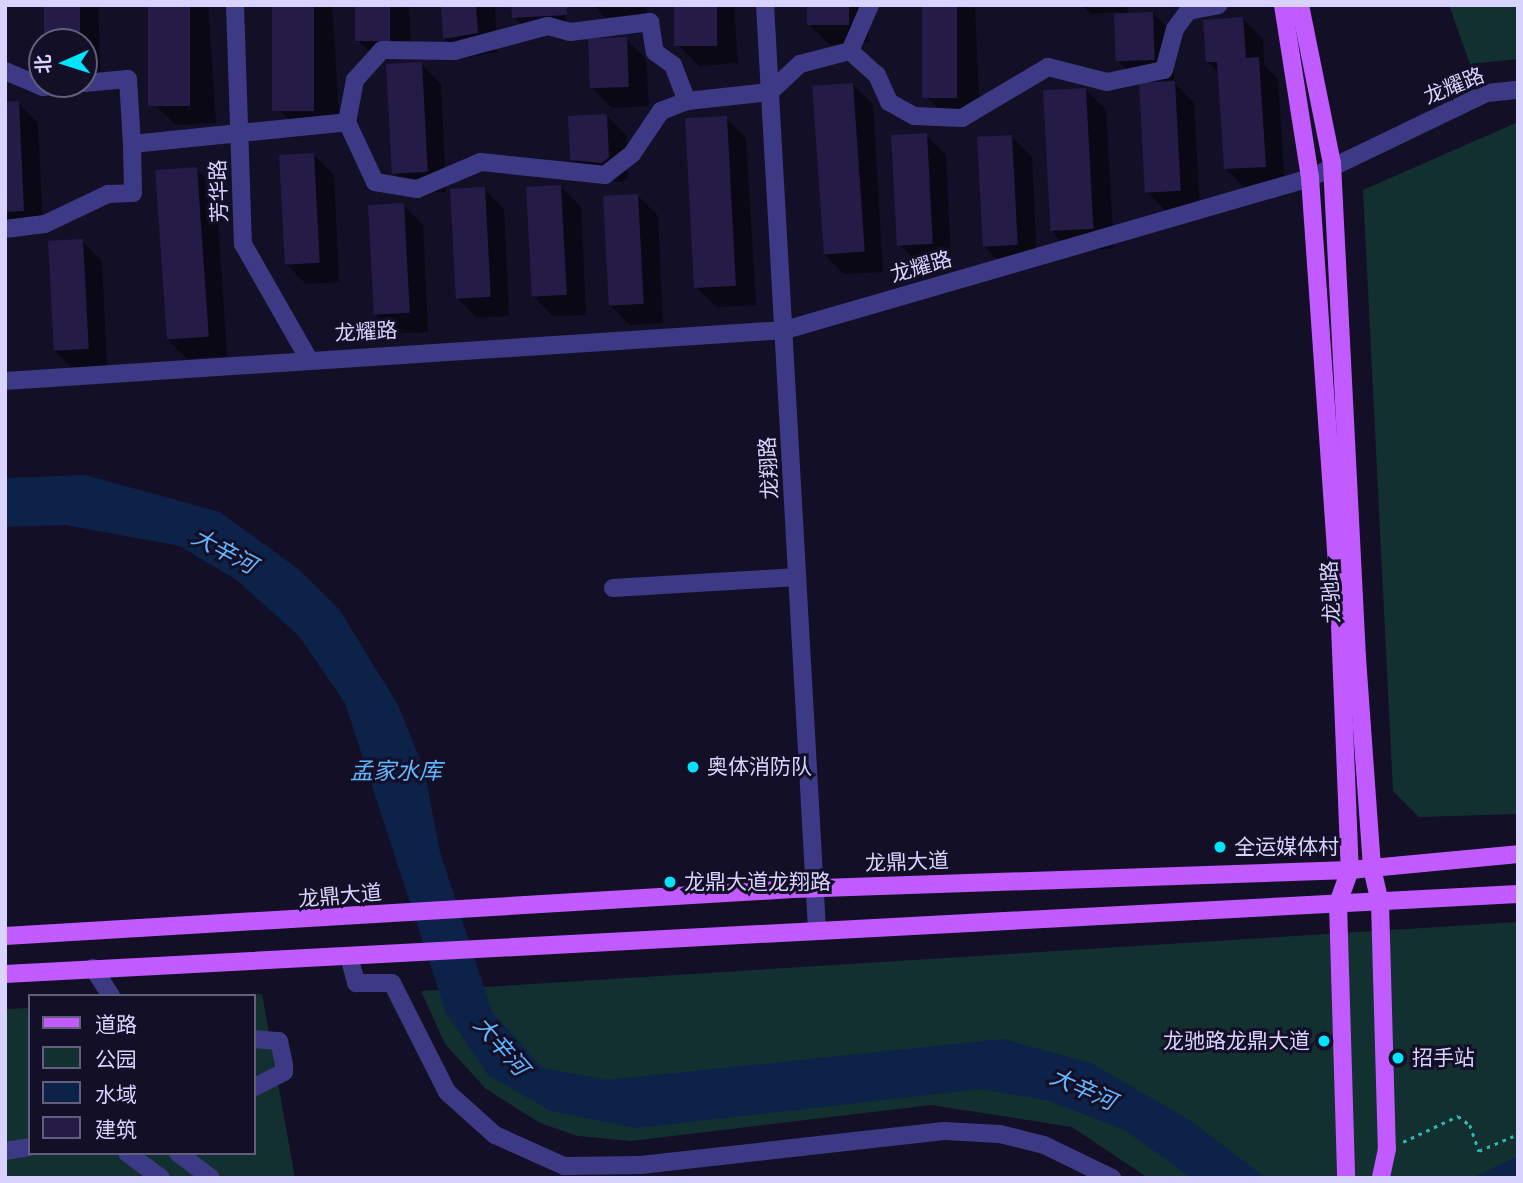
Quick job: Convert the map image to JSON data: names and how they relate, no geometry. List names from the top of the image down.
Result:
{
  "streets": {
    "main road": ["龙驰路", "龙鼎大道"],
    "street": ["龙耀路", "芳华路", "龙翔路"]
  },
  "crossings": [
    ["龙耀路", "芳华路"],
    ["龙耀路", "龙翔路"],
    ["龙耀路", "龙驰路"],
    ["龙翔路", "龙鼎大道"],
    ["龙驰路", "龙鼎大道"]
  ],
  "water": ["大辛河", "孟家水库"],
  "places": [
    "奥体消防队",
    "全运媒体村",
    "龙鼎大道龙翔路",
    "龙驰路龙鼎大道",
    "招手站"
  ],
  "legend": [
    "道路",
    "公园",
    "水域",
    "建筑"
  ],
  "north": "left"
}
